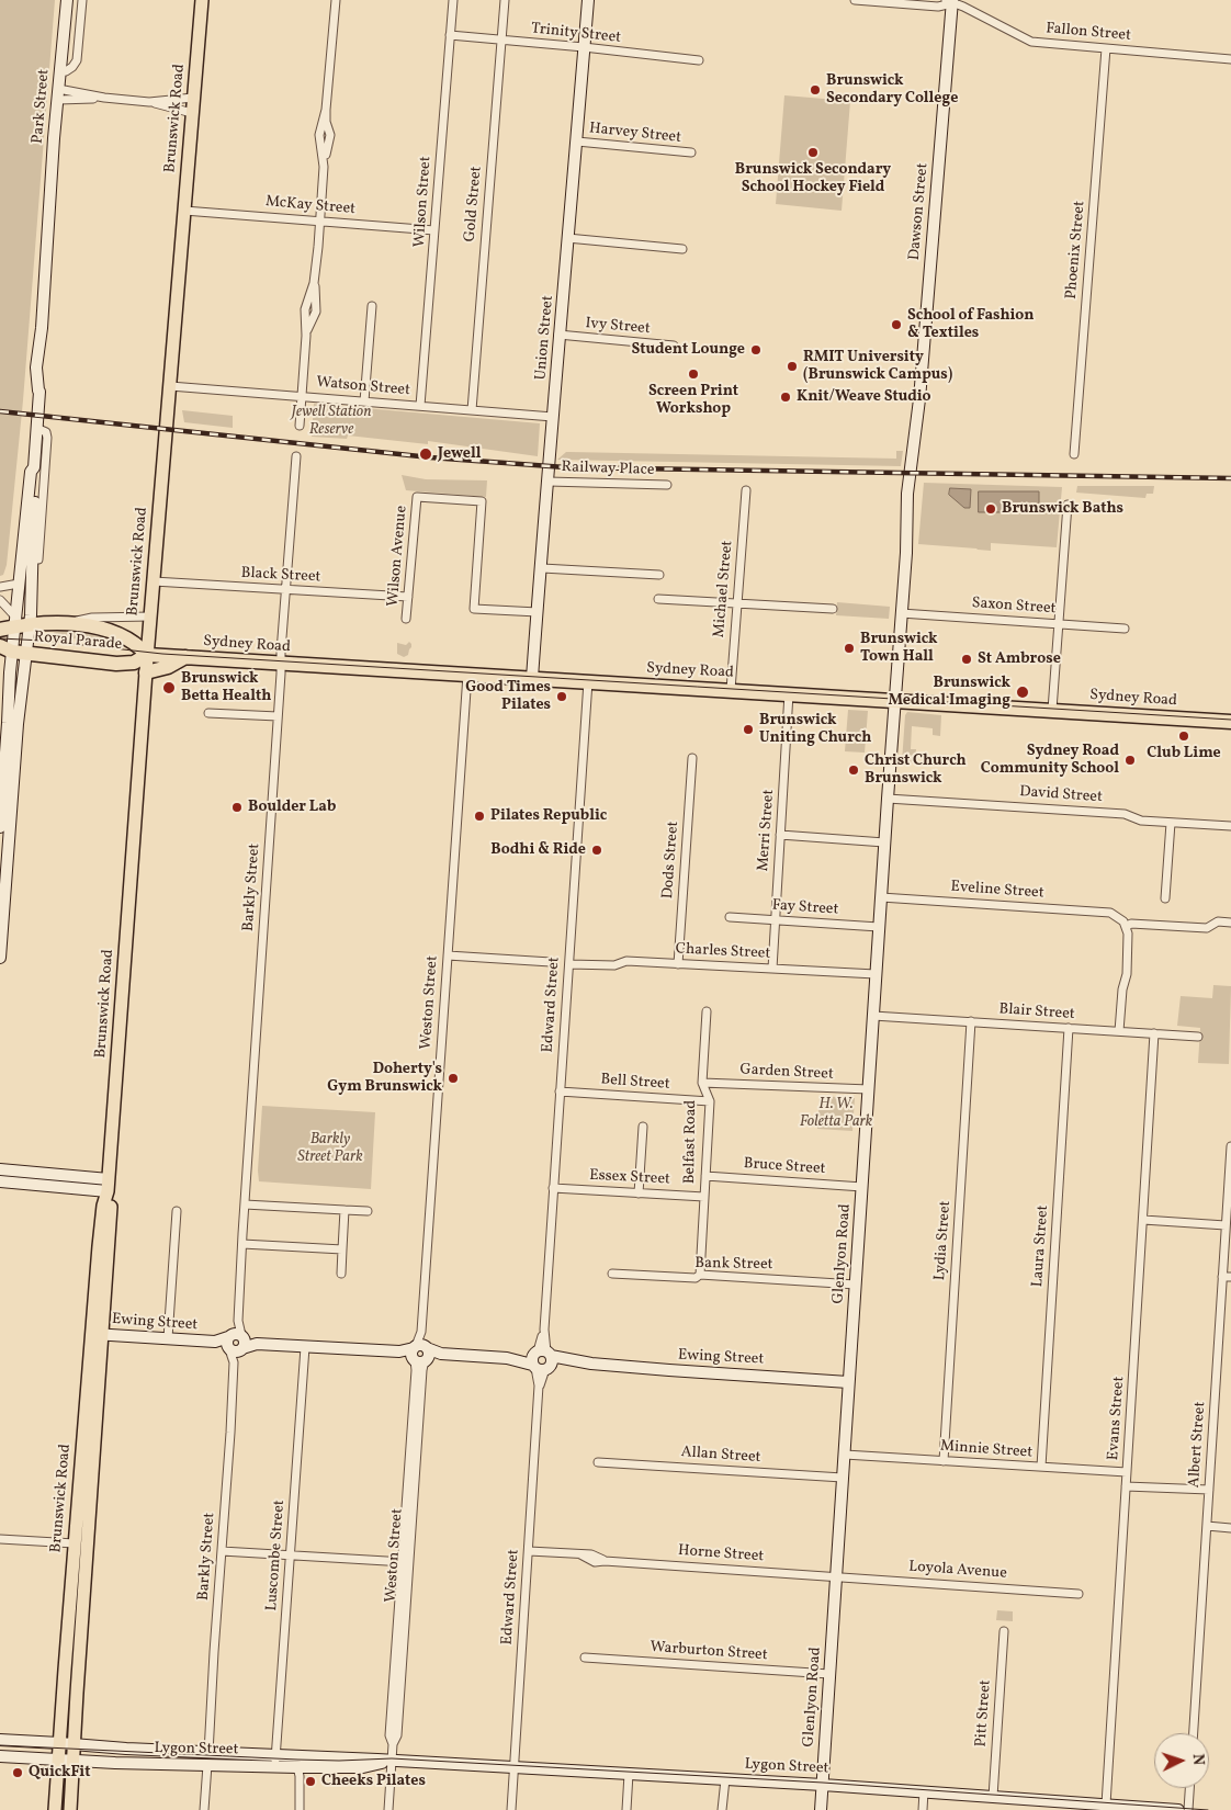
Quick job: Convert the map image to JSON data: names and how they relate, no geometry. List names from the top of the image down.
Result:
{
  "streets": {
    "highway": ["Royal Parade", "Sydney Road"],
    "main road": ["Brunswick Road"],
    "street": [
      "Fallon Street",
      "Trinity Street",
      "Park Street",
      "Harvey Street",
      "Wilson Street",
      "Gold Street",
      "McKay Street",
      "Dawson Street",
      "Phoenix Street",
      "Ivy Street",
      "Union Street",
      "Watson Street",
      "Railway Place",
      "Wilson Avenue",
      "Black Street",
      "Michael Street",
      "Saxon Street",
      "David Street",
      "Merri Street",
      "Dods Street",
      "Barkly Street",
      "Eveline Street",
      "Fay Street",
      "Charles Street",
      "Weston Street",
      "Edward Street",
      "Blair Street",
      "Garden Street",
      "Bell Street",
      "Belfast Road",
      "Bruce Street",
      "Essex Street",
      "Lydia Street",
      "Laura Street",
      "Glenlyon Road",
      "Bank Street",
      "Ewing Street",
      "Evans Street",
      "Albert Street",
      "Minnie Street",
      "Allan Street",
      "Horne Street",
      "Luscombe Street",
      "Loyola Avenue",
      "Warburton Street",
      "Pitt Street",
      "Lygon Street"
    ]
  },
  "crossings": [
    ["Fallon Street", "Dawson Street"],
    ["Fallon Street", "Phoenix Street"],
    ["Trinity Street", "Wilson Street"],
    ["Trinity Street", "Gold Street"],
    ["Trinity Street", "Union Street"],
    ["Park Street", "Royal Parade"],
    ["Brunswick Road", "McKay Street"],
    ["Brunswick Road", "Watson Street"],
    ["Brunswick Road", "Black Street"],
    ["Brunswick Road", "Royal Parade"],
    ["Brunswick Road", "Sydney Road"],
    ["Brunswick Road", "Ewing Street"],
    ["Brunswick Road", "Lygon Street"],
    ["Harvey Street", "Union Street"],
    ["Wilson Street", "McKay Street"],
    ["Wilson Street", "Watson Street"],
    ["Gold Street", "Watson Street"],
    ["Dawson Street", "Saxon Street"],
    ["Dawson Street", "Sydney Road"],
    ["Dawson Street", "Glenlyon Road"],
    ["Ivy Street", "Union Street"],
    ["Union Street", "Watson Street"],
    ["Union Street", "Railway Place"],
    ["Union Street", "Wilson Avenue"],
    ["Union Street", "Sydney Road"],
    ["Wilson Avenue", "Black Street"],
    ["Black Street", "Barkly Street"],
    ["Michael Street", "Sydney Road"],
    ["Royal Parade", "Sydney Road"],
    ["Sydney Road", "Merri Street"],
    ["Sydney Road", "Barkly Street"],
    ["Sydney Road", "Weston Street"],
    ["Sydney Road", "Edward Street"],
    ["Sydney Road", "Glenlyon Road"],
    ["David Street", "Glenlyon Road"],
    ["Merri Street", "Fay Street"],
    ["Merri Street", "Charles Street"],
    ["Dods Street", "Charles Street"],
    ["Barkly Street", "Ewing Street"],
    ["Barkly Street", "Lygon Street"],
    ["Eveline Street", "Glenlyon Road"],
    ["Fay Street", "Glenlyon Road"],
    ["Charles Street", "Edward Street"],
    ["Charles Street", "Glenlyon Road"],
    ["Weston Street", "Ewing Street"],
    ["Weston Street", "Lygon Street"],
    ["Edward Street", "Bell Street"],
    ["Edward Street", "Essex Street"],
    ["Edward Street", "Ewing Street"],
    ["Edward Street", "Horne Street"],
    ["Edward Street", "Lygon Street"],
    ["Blair Street", "Lydia Street"],
    ["Blair Street", "Laura Street"],
    ["Blair Street", "Glenlyon Road"],
    ["Blair Street", "Evans Street"],
    ["Garden Street", "Belfast Road"],
    ["Garden Street", "Glenlyon Road"],
    ["Bell Street", "Belfast Road"],
    ["Belfast Road", "Bruce Street"],
    ["Belfast Road", "Essex Street"],
    ["Belfast Road", "Bank Street"],
    ["Bruce Street", "Glenlyon Road"],
    ["Lydia Street", "Minnie Street"],
    ["Laura Street", "Minnie Street"],
    ["Glenlyon Road", "Bank Street"],
    ["Glenlyon Road", "Ewing Street"],
    ["Glenlyon Road", "Minnie Street"],
    ["Glenlyon Road", "Allan Street"],
    ["Glenlyon Road", "Horne Street"],
    ["Glenlyon Road", "Loyola Avenue"],
    ["Glenlyon Road", "Warburton Street"],
    ["Glenlyon Road", "Lygon Street"],
    ["Ewing Street", "Luscombe Street"],
    ["Evans Street", "Minnie Street"],
    ["Evans Street", "Lygon Street"],
    ["Horne Street", "Loyola Avenue"],
    ["Luscombe Street", "Lygon Street"],
    ["Pitt Street", "Lygon Street"]
  ],
  "parks": ["Jewell Station Reserve", "H. W. Foletta Park", "Barkly Street Park"],
  "places": [
    "Brunswick Secondary College",
    "Brunswick Secondary School Hockey Field",
    "School of Fashion & Textiles",
    "Student Lounge",
    "RMIT University (Brunswick Campus)",
    "Screen Print Workshop",
    "Knit/Weave Studio",
    "Jewell",
    "Brunswick Baths",
    "Brunswick Town Hall",
    "St Ambrose",
    "Brunswick Betta Health",
    "Brunswick Medical Imaging",
    "Good Times Pilates",
    "Brunswick Uniting Church",
    "Club Lime",
    "Sydney Road Community School",
    "Christ Church Brunswick",
    "Boulder Lab",
    "Pilates Republic",
    "Bodhi & Ride",
    "Doherty's Gym Brunswick",
    "QuickFit",
    "Cheeks Pilates"
  ],
  "north": "right"
}
